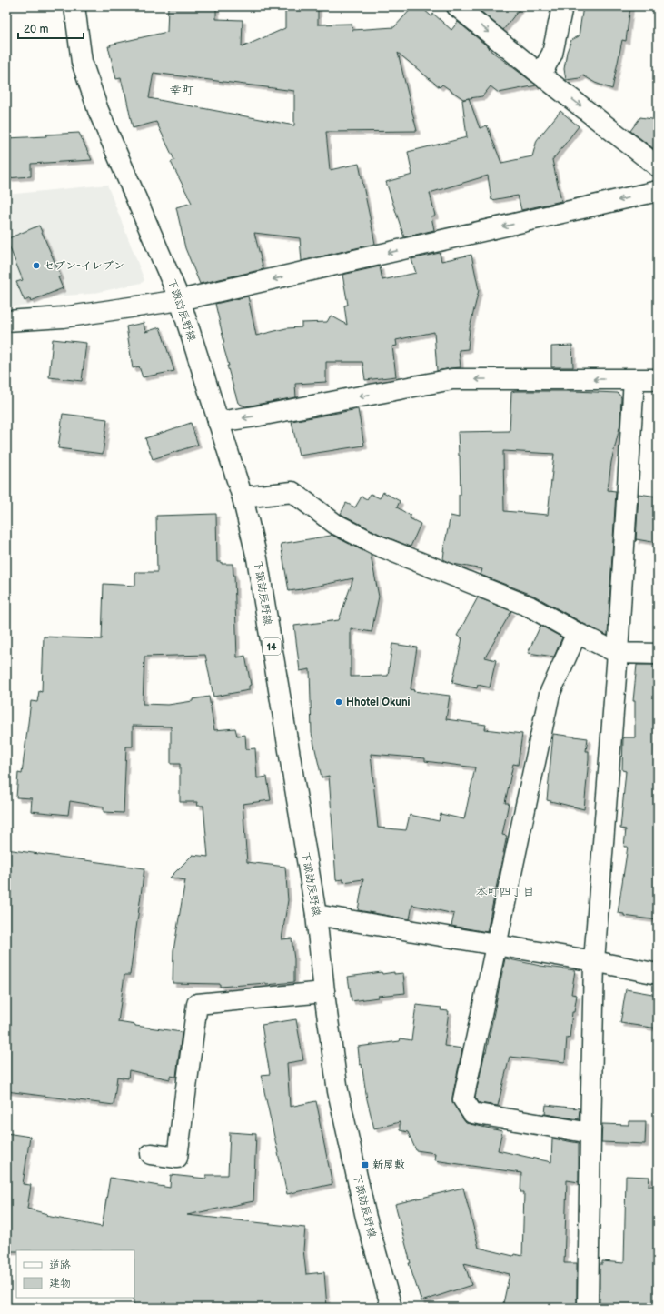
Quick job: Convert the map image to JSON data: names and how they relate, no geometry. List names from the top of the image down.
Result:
{
  "streets": {
    "street": ["下諏訪辰野線", "14"]
  },
  "districts": ["幸町", "本町四丁目"],
  "places": {
    "other": ["セブン-イレブン", "Hhotel Okuni"],
    "transit": ["新屋敷"]
  },
  "legend": ["道路", "建物"],
  "scale_bar": "20 m"
}
